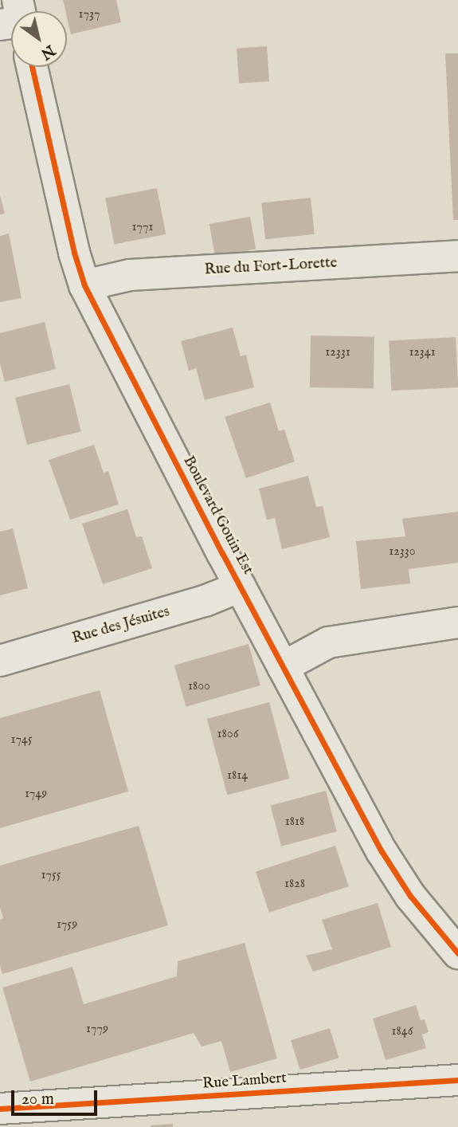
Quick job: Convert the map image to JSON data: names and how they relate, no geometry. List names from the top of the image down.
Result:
{
  "streets": {
    "street": [
      "Rue du Fort-Lorette",
      "Boulevard Gouin Est",
      "Rue des Jésuites",
      "Rue Lambert"
    ]
  },
  "crossings": [
    ["Rue du Fort-Lorette", "Boulevard Gouin Est"],
    ["Boulevard Gouin Est", "Rue des Jésuites"]
  ],
  "house_numbers": [
    "1737",
    "1771",
    "12331",
    "12341",
    "12330",
    "1800",
    "1806",
    "1745",
    "1814",
    "1749",
    "1818",
    "1755",
    "1828",
    "1759",
    "1779",
    "1846"
  ],
  "scale_bar": "20 m",
  "north": "bottom right"
}
